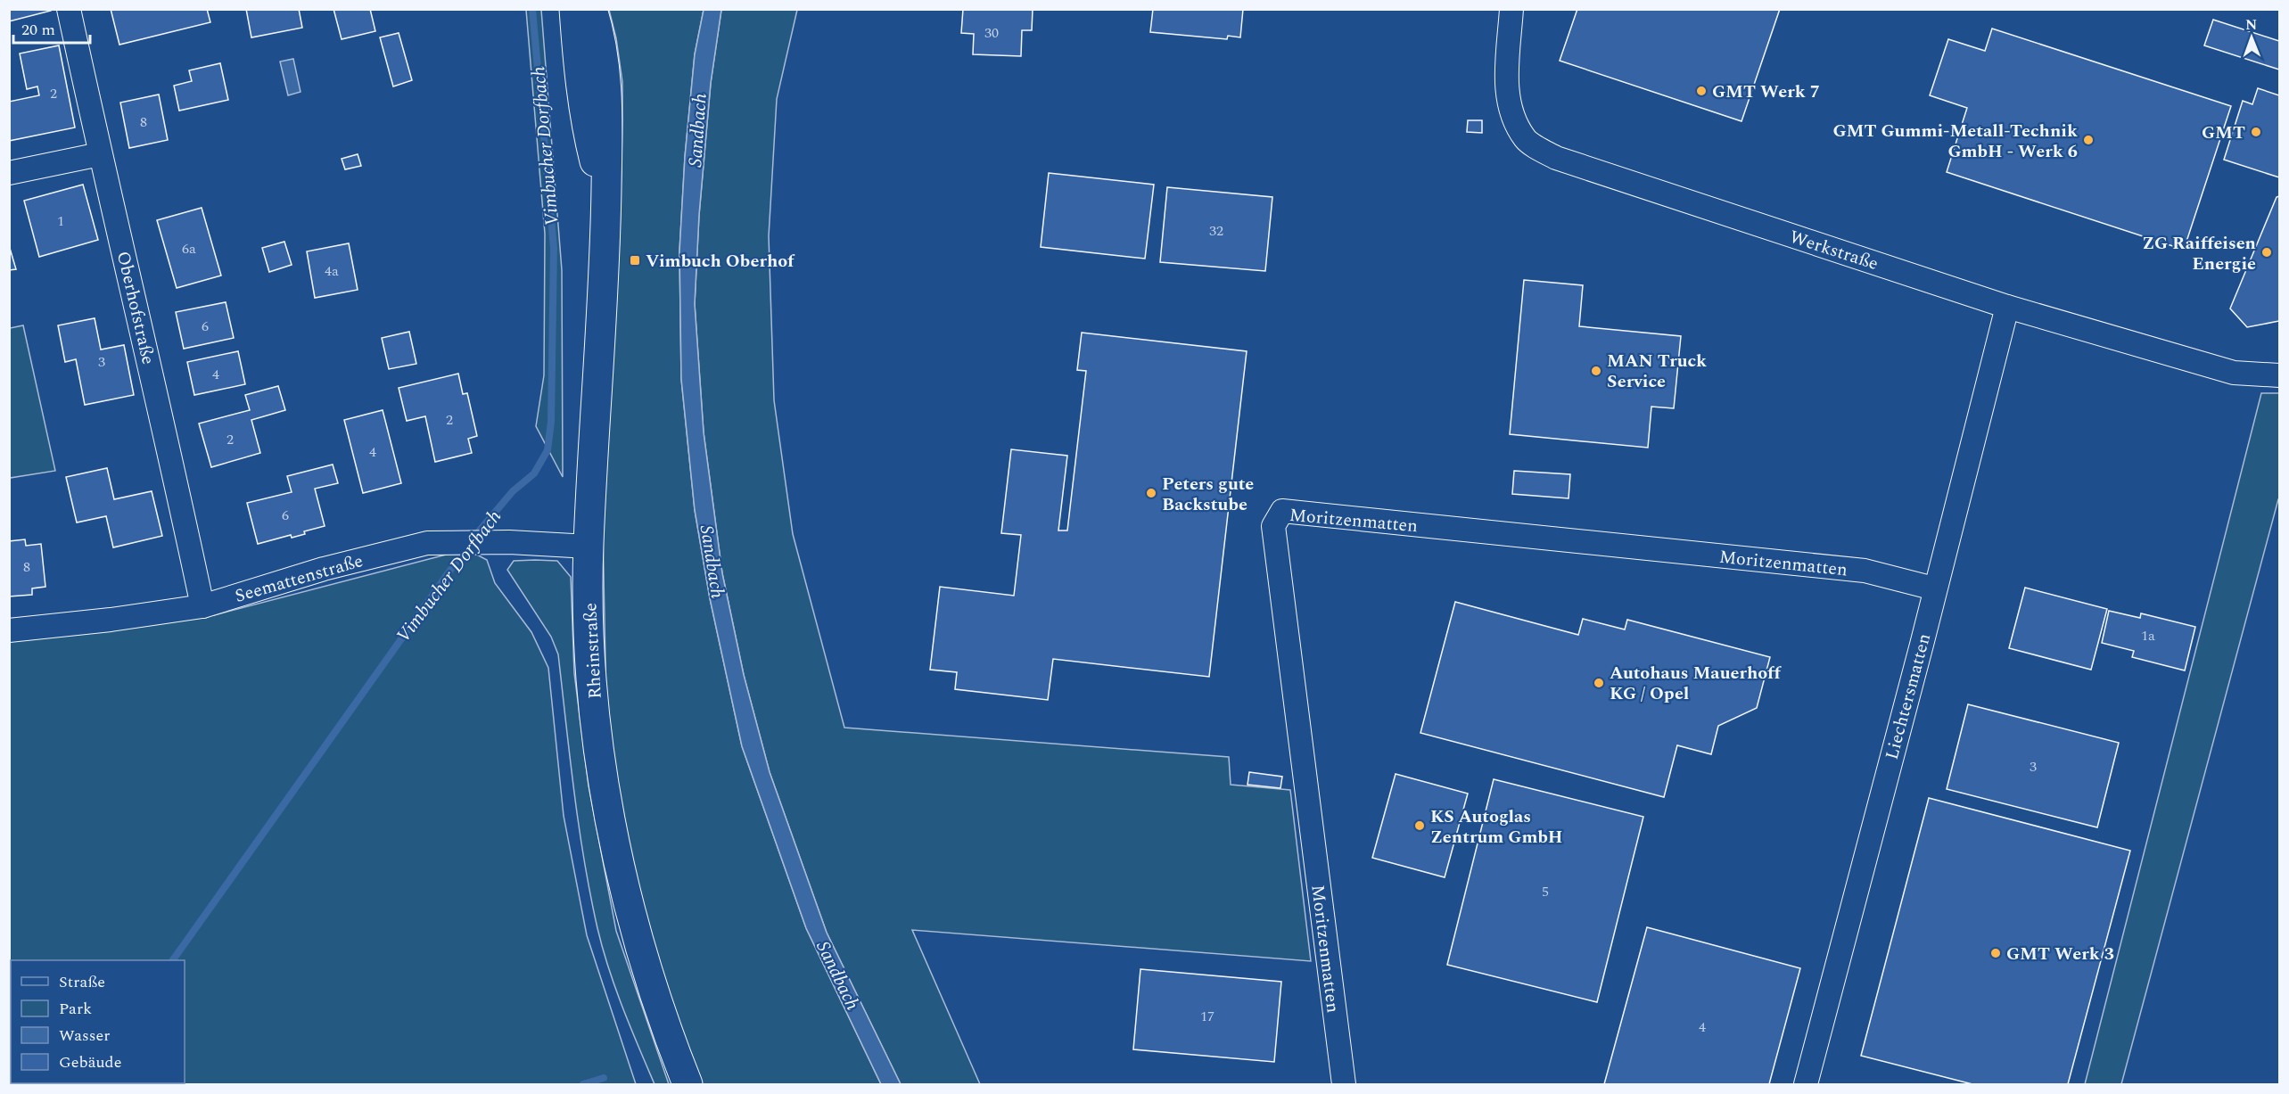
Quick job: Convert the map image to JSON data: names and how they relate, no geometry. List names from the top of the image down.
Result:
{
  "streets": {
    "street": [
      "Werkstraße",
      "Oberhofstraße",
      "Moritzenmatten",
      "Seemattenstraße",
      "Rheinstraße",
      "Liechtersmatten"
    ]
  },
  "crossings": [
    ["Werkstraße", "Liechtersmatten"],
    ["Oberhofstraße", "Seemattenstraße"],
    ["Moritzenmatten", "Liechtersmatten"],
    ["Seemattenstraße", "Rheinstraße"]
  ],
  "water": ["Sandbach", "Vimbucher Dorfbach"],
  "places": {
    "other": [
      "GMT Werk 7",
      "GMT",
      "GMT Gummi-Metall-Technik GmbH - Werk 6",
      "ZG Raiffeisen Energie",
      "MAN Truck Service",
      "Peters gute Backstube",
      "Autohaus Mauerhoff KG / Opel",
      "KS Autoglas Zentrum GmbH",
      "GMT Werk 3"
    ],
    "transit": ["Vimbuch Oberhof"]
  },
  "house_numbers": [
    "30",
    "2",
    "8",
    "1",
    "32",
    "6a",
    "4a",
    "6",
    "3",
    "4",
    "2",
    "2",
    "4",
    "6",
    "8",
    "1a",
    "3",
    "5",
    "17",
    "4"
  ],
  "legend": [
    "Straße",
    "Park",
    "Wasser",
    "Gebäude"
  ],
  "scale_bar": "20 m",
  "north": "top"
}
